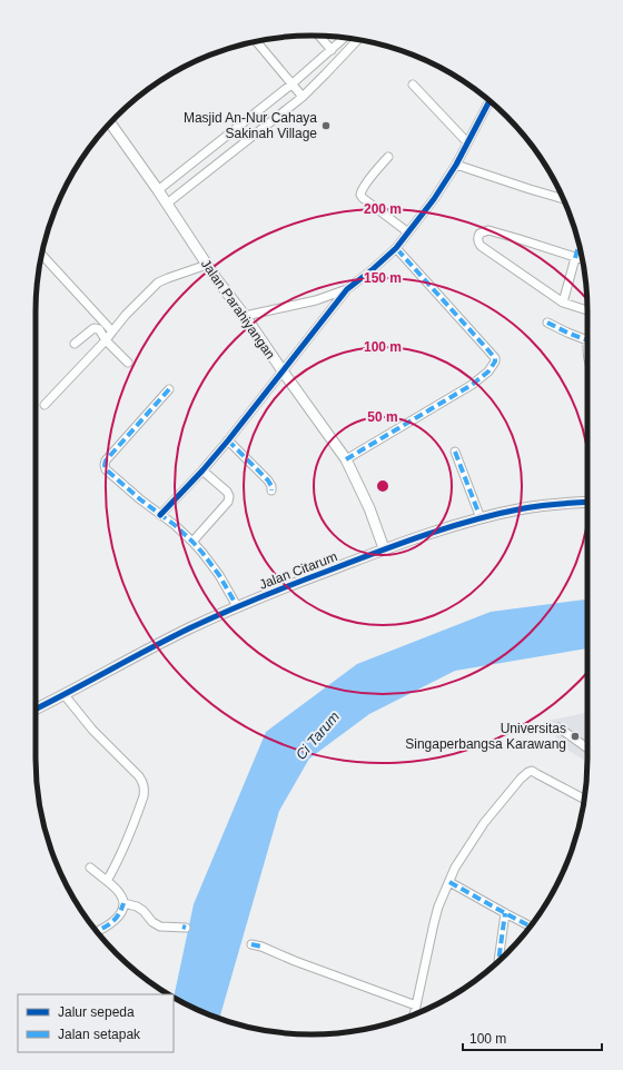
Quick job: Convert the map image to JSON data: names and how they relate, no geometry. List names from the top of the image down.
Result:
{
  "streets": {
    "street": ["Jalan Parahiyangan", "Jalan Citarum"]
  },
  "crossings": [
    ["Jalan Parahiyangan", "Jalan Citarum"]
  ],
  "water": ["Ci Tarum"],
  "places": ["Masjid An-Nur Cahaya Sakinah Village", "Universitas Singaperbangsa Karawang"],
  "legend": ["Jalur sepeda", "Jalan setapak"],
  "scale_bar": "100 m",
  "rings": [
    "200 m",
    "150 m",
    "100 m",
    "50 m"
  ]
}
